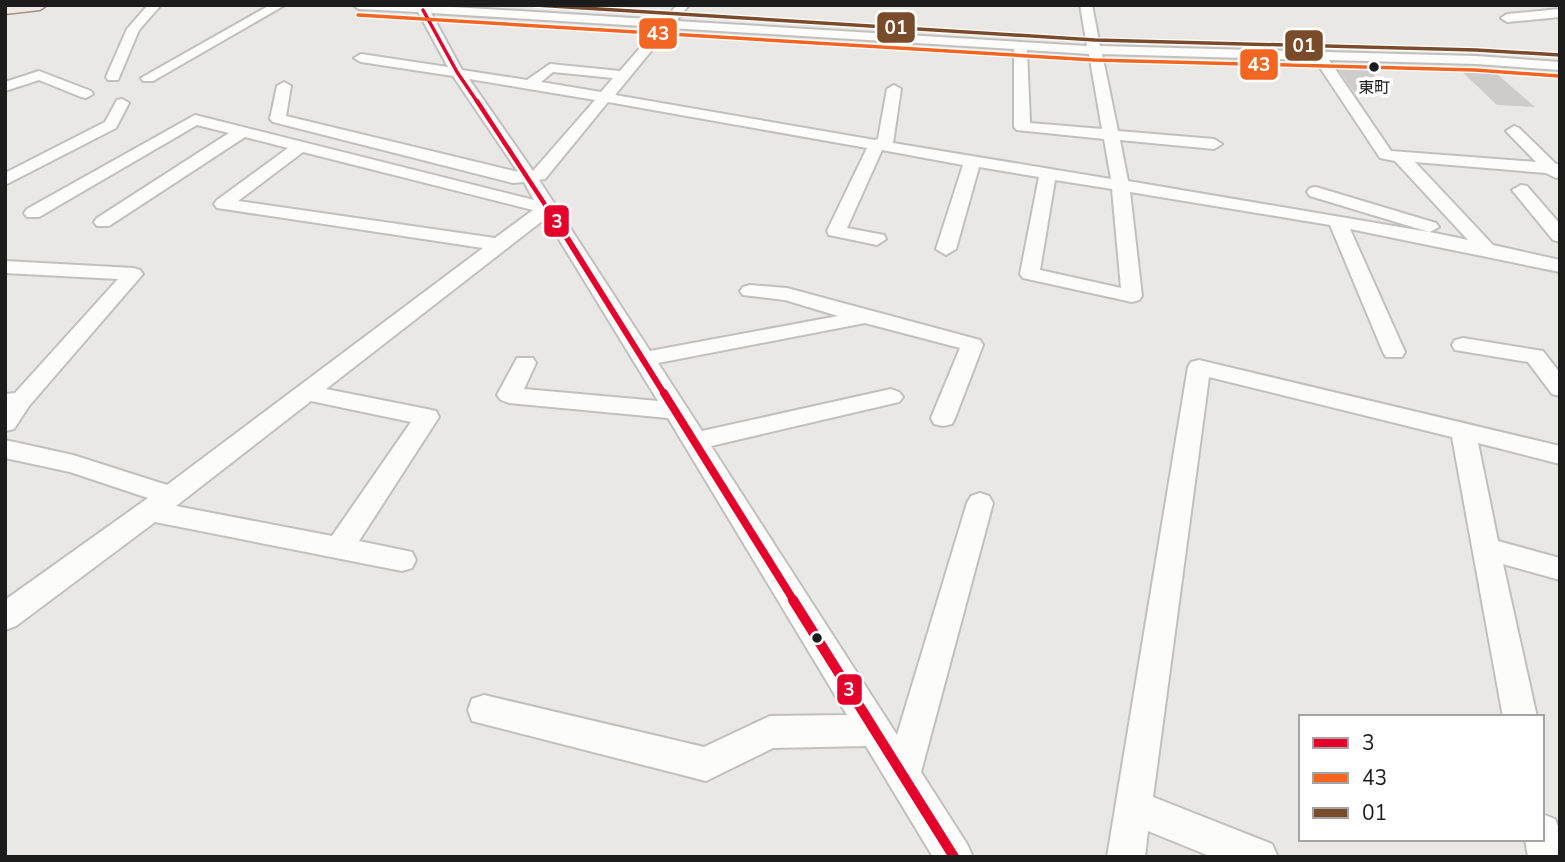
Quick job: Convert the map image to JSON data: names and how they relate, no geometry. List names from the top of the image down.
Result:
{
  "places": ["東町"],
  "lines": ["transit line 01", "transit line 3", "transit line 43"],
  "legend": ["3", "43", "01"]
}
